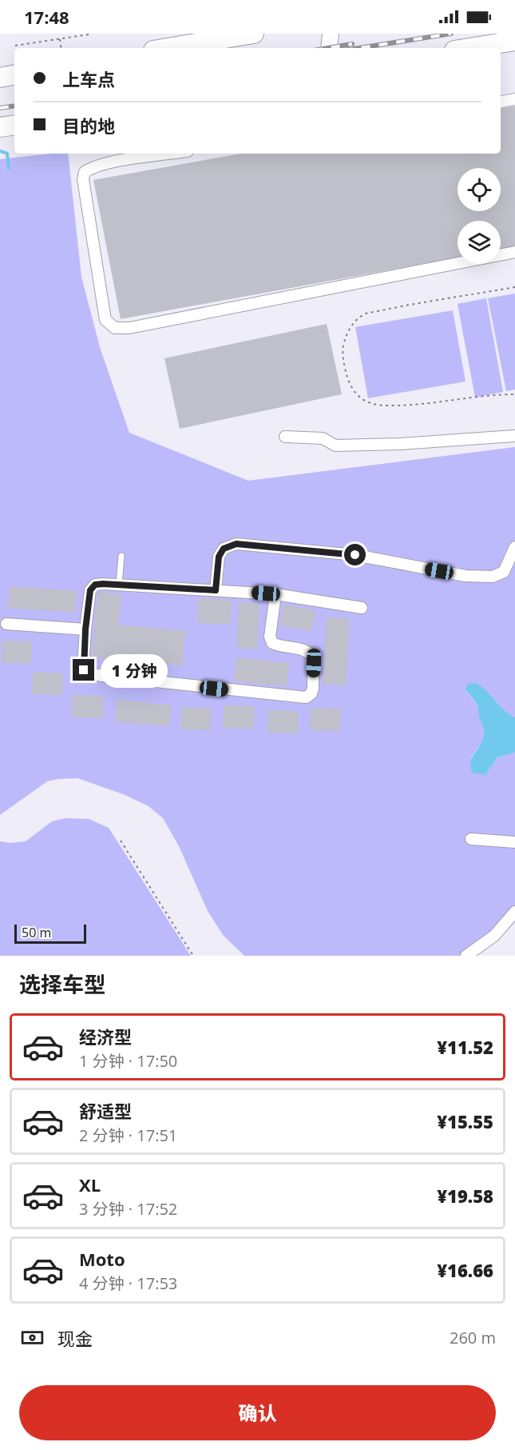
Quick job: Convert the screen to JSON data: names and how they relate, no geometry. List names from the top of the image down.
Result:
{
  "scale_bar": "50 m",
  "page": {
    "status": "17:48",
    "banner": ["上车点", "目的地"],
    "bubble": "1 分钟",
    "scale": "50 m",
    "heading": "选择车型",
    "list": [
      {
        "name": "经济型",
        "note": "1 分钟 · 17:50",
        "value": "¥11.52"
      },
      {
        "name": "舒适型",
        "note": "2 分钟 · 17:51",
        "value": "¥15.55"
      },
      {
        "name": "XL",
        "note": "3 分钟 · 17:52",
        "value": "¥19.58"
      },
      {
        "name": "Moto",
        "note": "4 分钟 · 17:53",
        "value": "¥16.66"
      }
    ],
    "pay": ["现金", "260 m"],
    "buttons": "确认"
  }
}
